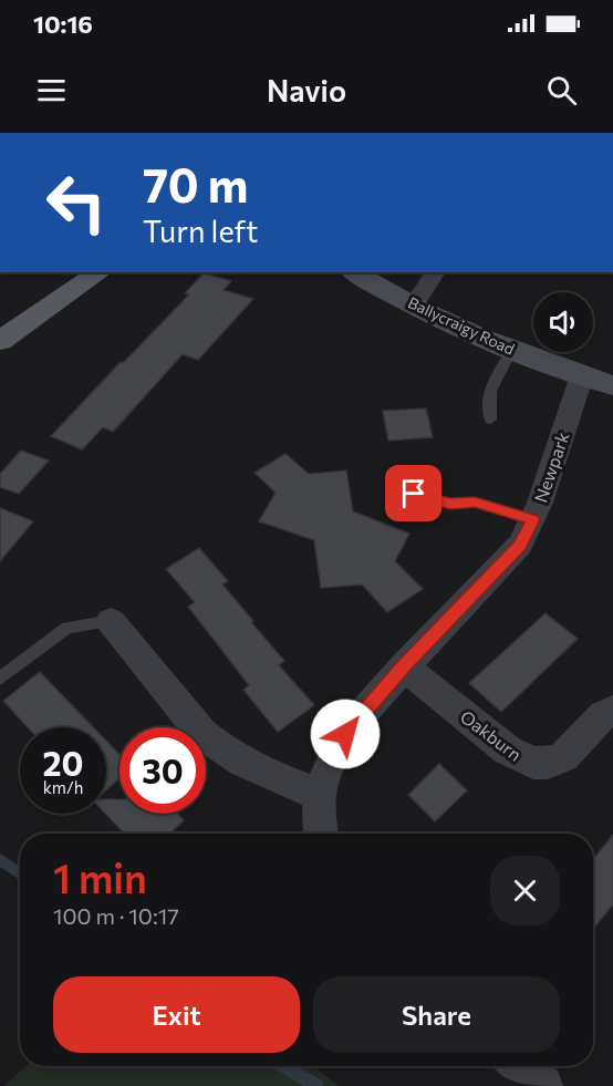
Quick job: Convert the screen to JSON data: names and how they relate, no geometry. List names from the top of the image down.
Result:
{
  "streets": {
    "main road": ["Ballycraigy Road"],
    "street": ["Newpark", "Oakburn"]
  },
  "crossings": [
    ["Ballycraigy Road", "Newpark"],
    ["Newpark", "Oakburn"]
  ],
  "page": {
    "status": "10:16",
    "header": "Navio",
    "turn": ["70 m", "Turn left"],
    "speed": "20 km/h",
    "limit": "30",
    "heading": ["1 min", "100 m · 10:17"],
    "buttons": ["Exit", "Share"]
  }
}
